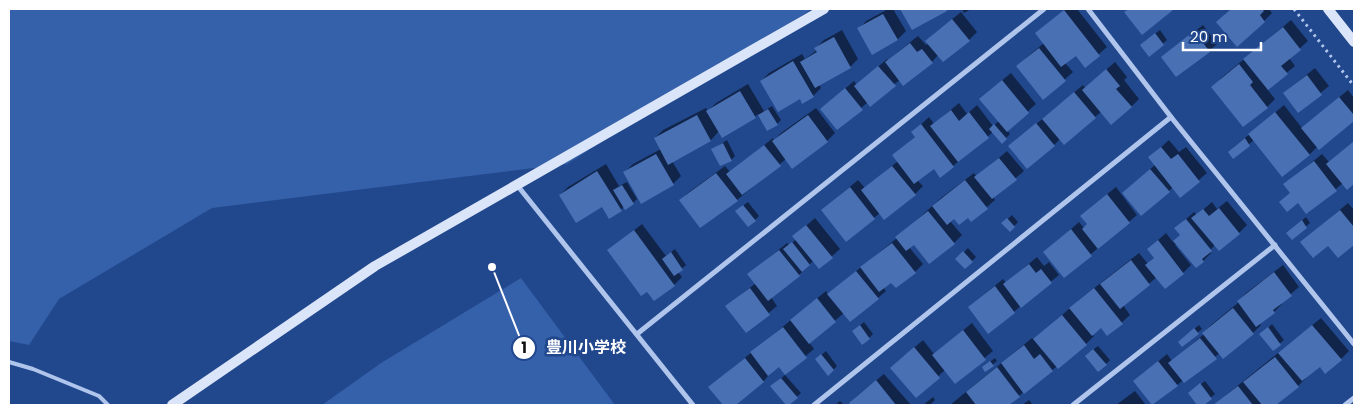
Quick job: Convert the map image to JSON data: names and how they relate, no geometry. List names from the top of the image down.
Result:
{
  "places": ["豊川小学校"],
  "scale_bar": "20 m"
}
